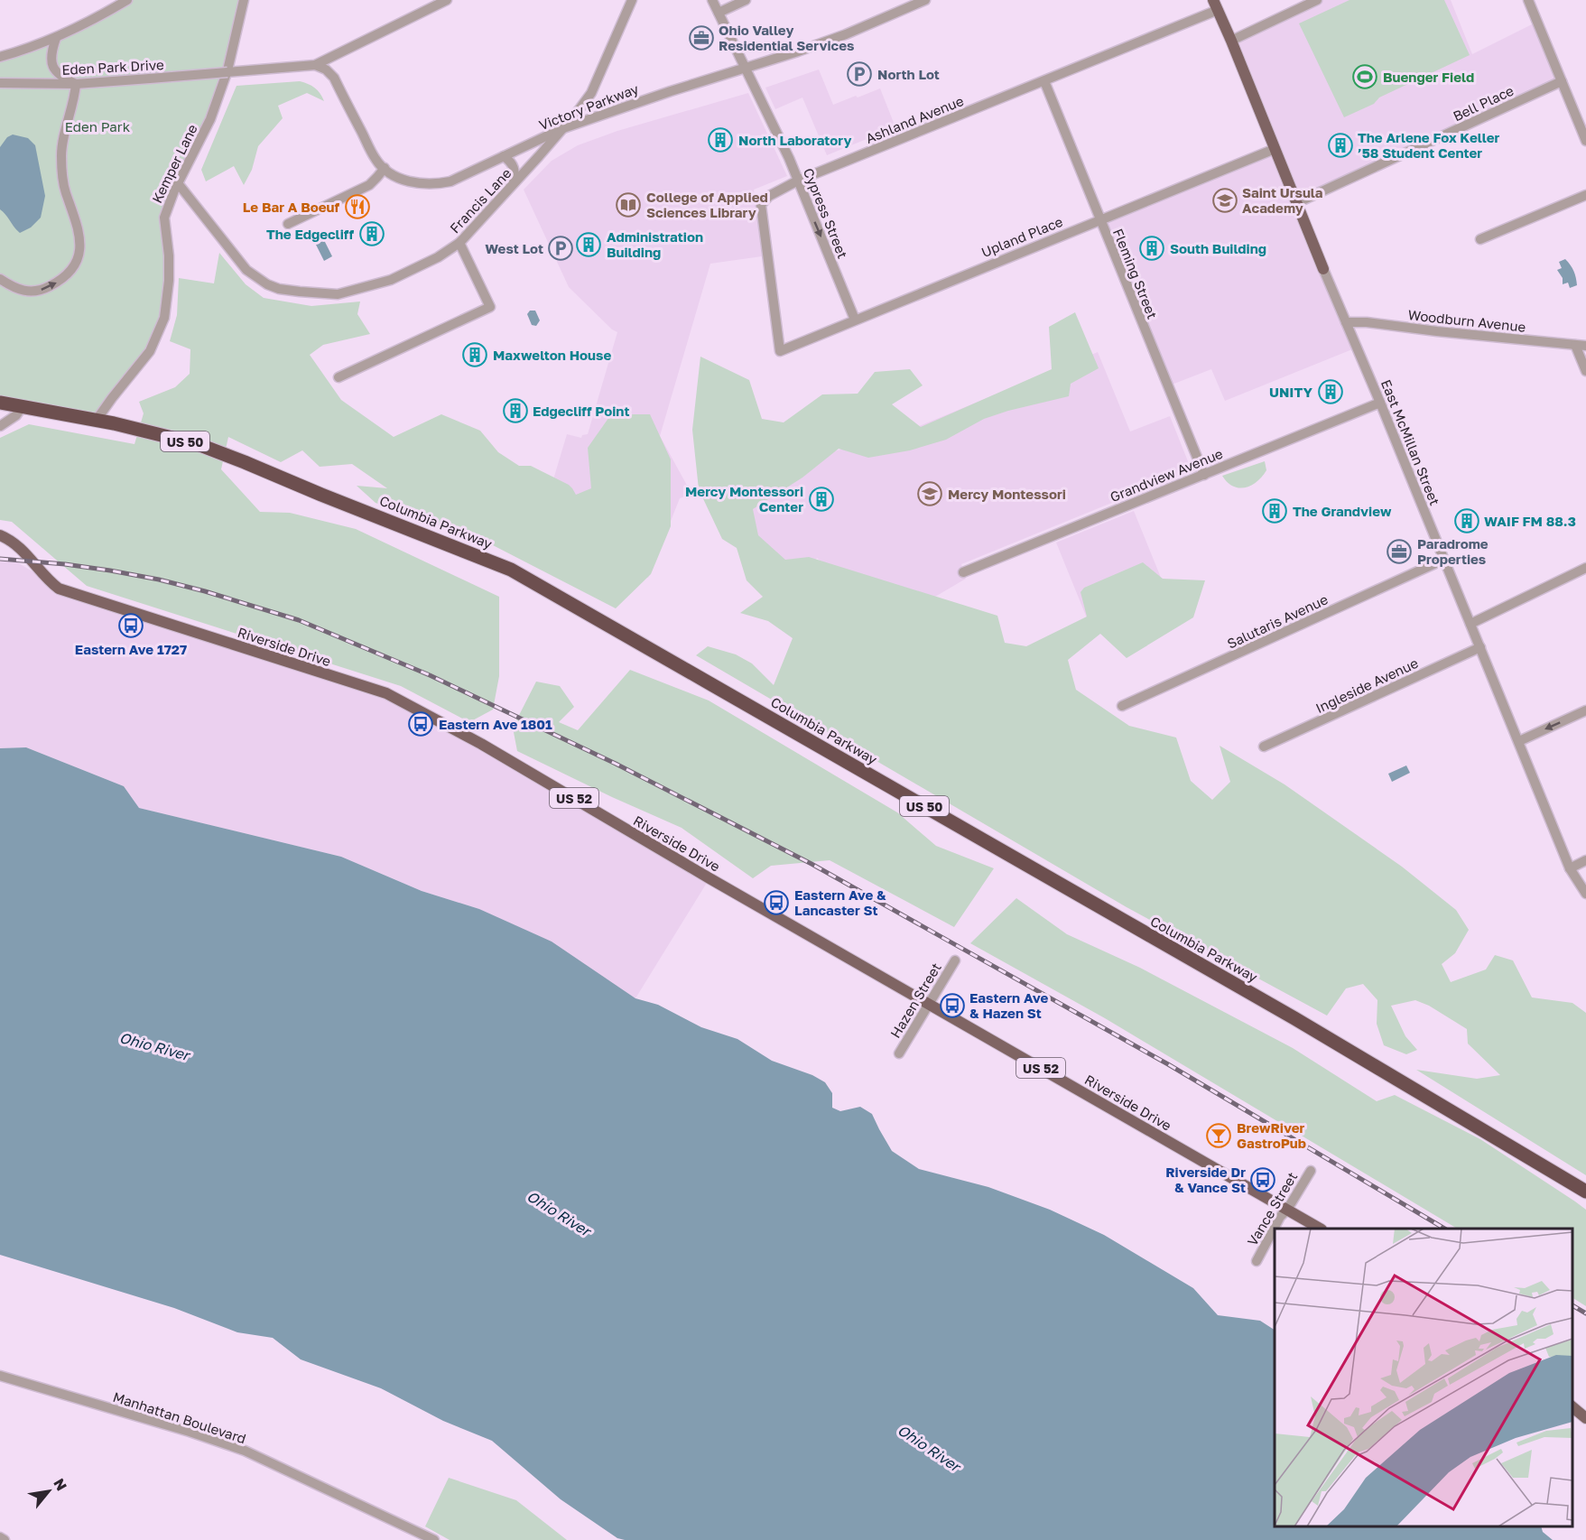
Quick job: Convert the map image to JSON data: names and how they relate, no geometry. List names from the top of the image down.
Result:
{
  "streets": {
    "highway": ["US 50", "Columbia Parkway"],
    "main road": ["East McMillan Street", "Riverside Drive", "US 52"],
    "street": [
      "Eden Park Drive",
      "Bell Place",
      "Victory Parkway",
      "Ashland Avenue",
      "Kemper Lane",
      "Francis Lane",
      "Cypress Street",
      "Upland Place",
      "Fleming Street",
      "Woodburn Avenue",
      "Grandview Avenue",
      "Salutaris Avenue",
      "Ingleside Avenue",
      "Hazen Street",
      "Vance Street",
      "Manhattan Boulevard"
    ]
  },
  "crossings": [
    ["Eden Park Drive", "Victory Parkway"],
    ["Bell Place", "East McMillan Street"],
    ["Victory Parkway", "Francis Lane"],
    ["Victory Parkway", "Cypress Street"],
    ["Ashland Avenue", "Cypress Street"],
    ["Ashland Avenue", "Upland Place"],
    ["Ashland Avenue", "Fleming Street"],
    ["Ashland Avenue", "East McMillan Street"],
    ["Kemper Lane", "Francis Lane"],
    ["Kemper Lane", "Columbia Parkway"],
    ["Cypress Street", "Upland Place"],
    ["Upland Place", "Fleming Street"],
    ["Upland Place", "East McMillan Street"],
    ["Fleming Street", "Grandview Avenue"],
    ["Woodburn Avenue", "East McMillan Street"],
    ["East McMillan Street", "Grandview Avenue"],
    ["East McMillan Street", "Salutaris Avenue"],
    ["East McMillan Street", "Ingleside Avenue"],
    ["Riverside Drive", "Hazen Street"],
    ["Riverside Drive", "Vance Street"]
  ],
  "one_way": ["Cypress Street"],
  "water": ["Ohio River"],
  "parks": ["Eden Park"],
  "places": {
    "office": ["Ohio Valley Residential Services", "Paradrome Properties"],
    "parking": ["North Lot", "West Lot"],
    "sports": ["Buenger Field"],
    "building": [
      "North Laboratory",
      "The Arlene Fox Keller ’58 Student Center",
      "The Edgecliff",
      "Administration Building",
      "South Building",
      "Maxwelton House",
      "UNITY",
      "Edgecliff Point",
      "Mercy Montessori Center",
      "The Grandview",
      "WAIF FM 88.3"
    ],
    "school or university": ["Saint Ursula Academy", "Mercy Montessori"],
    "library": ["College of Applied Sciences Library"],
    "restaurant": ["Le Bar A Boeuf"],
    "bus stop": [
      "Eastern Ave 1727",
      "Eastern Ave 1801",
      "Eastern Ave & Lancaster St",
      "Eastern Ave & Hazen St",
      "Riverside Dr & Vance St"
    ],
    "bar": ["BrewRiver GastroPub"]
  },
  "north": "top right"
}
